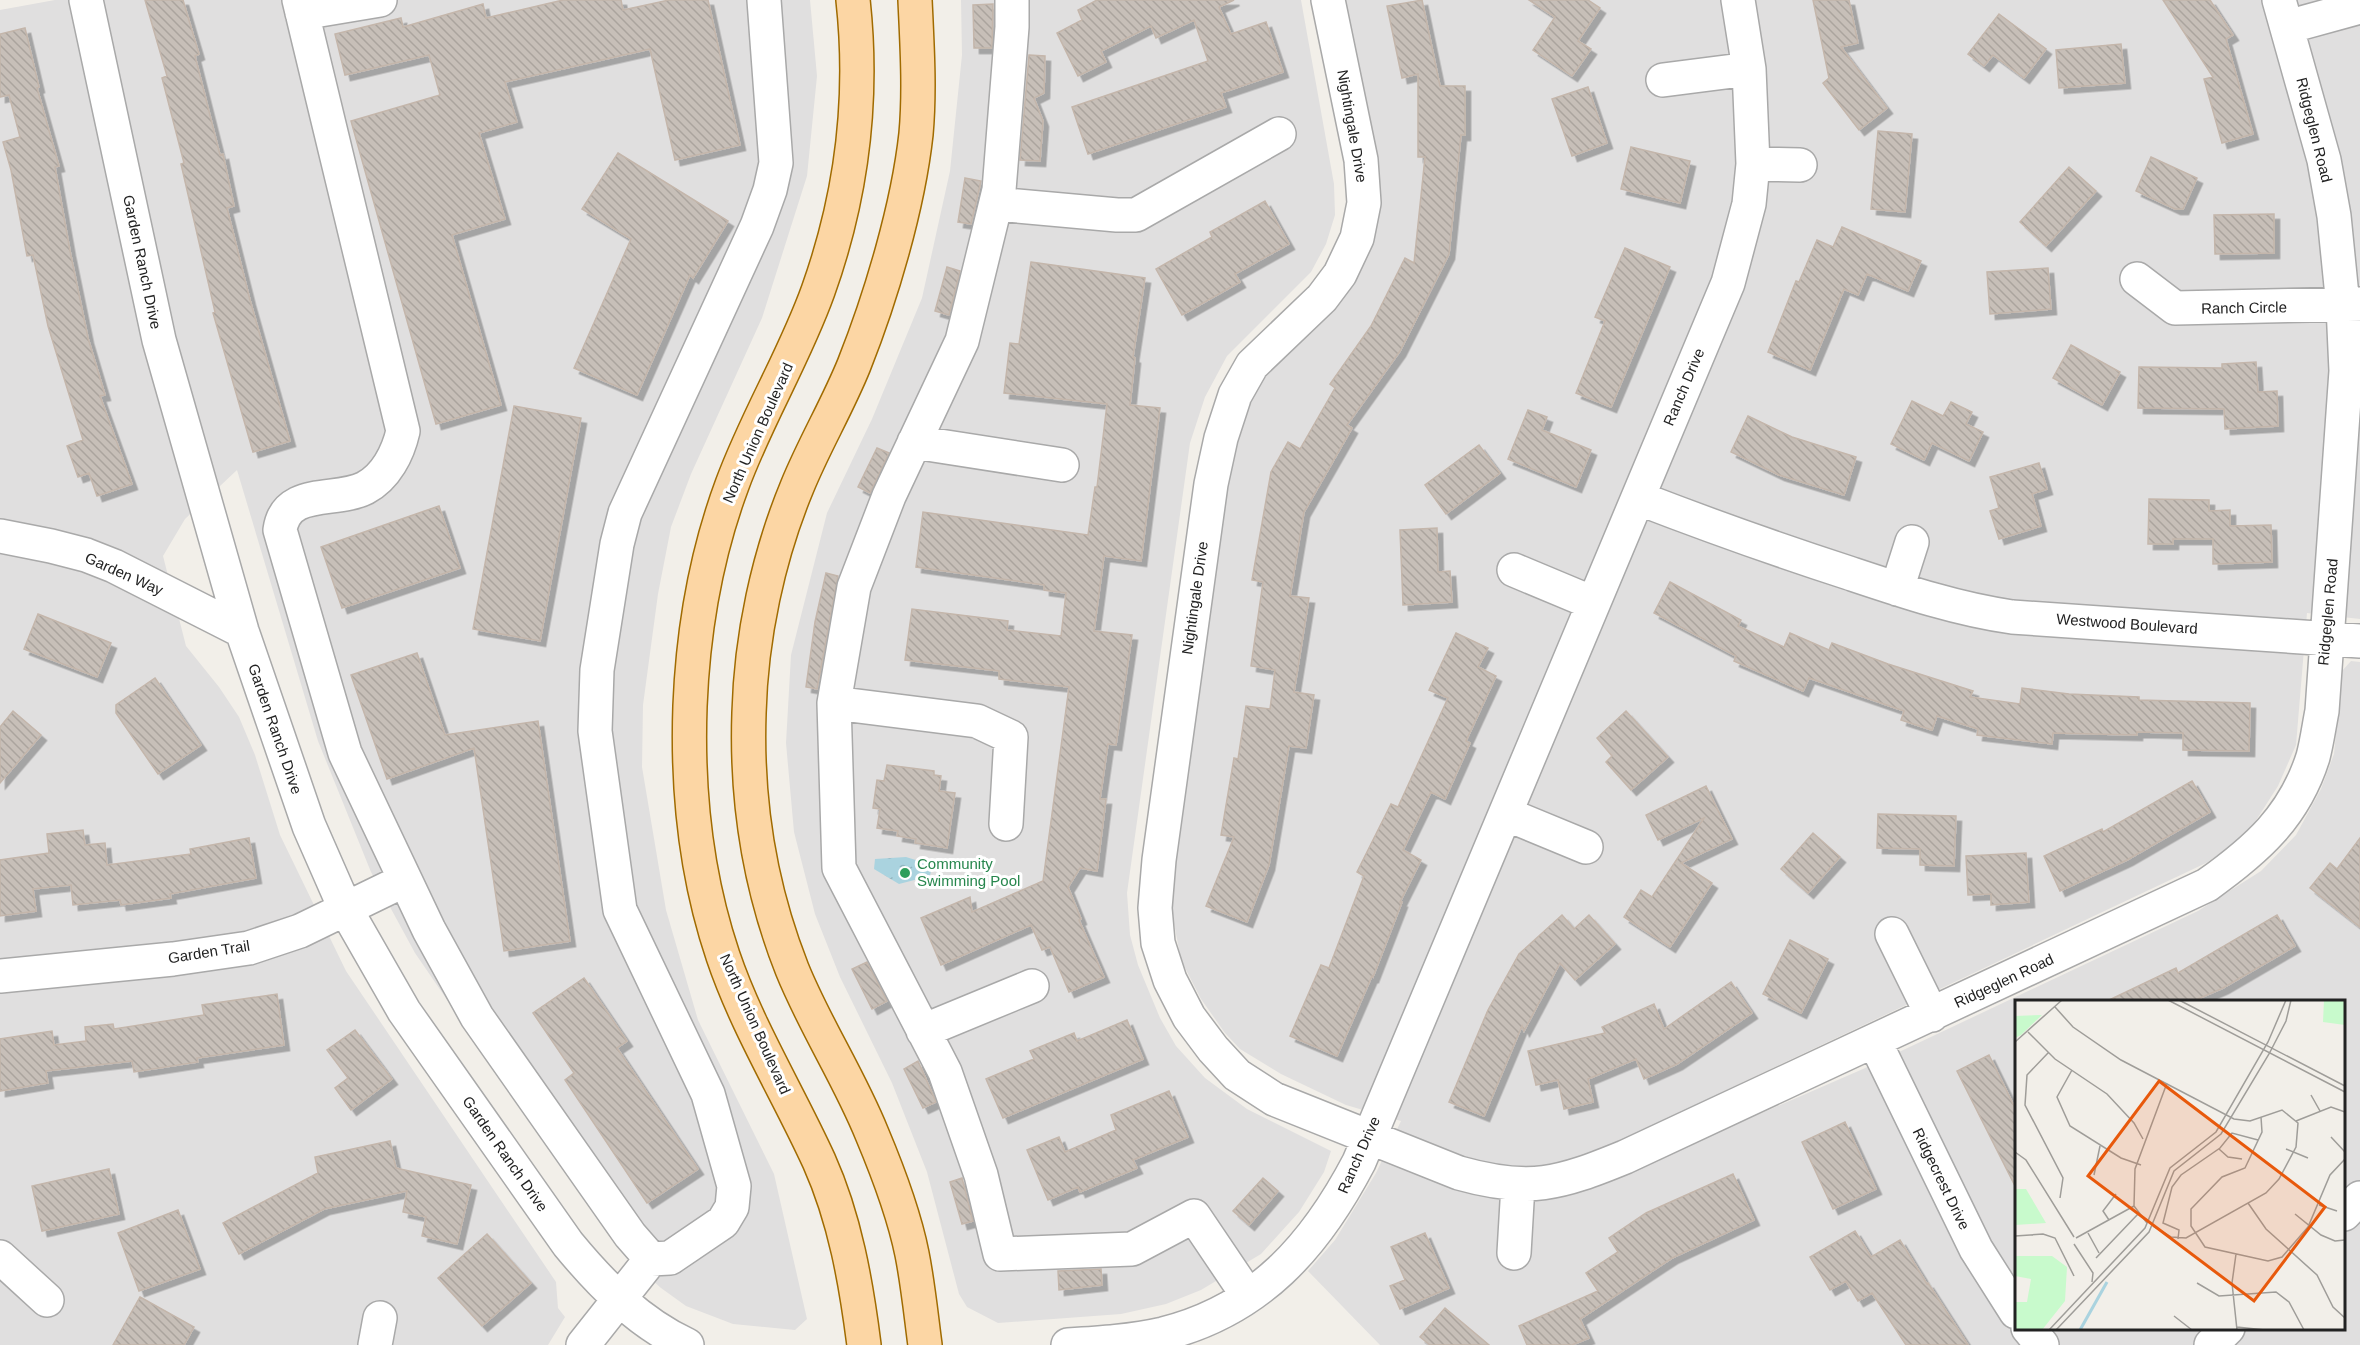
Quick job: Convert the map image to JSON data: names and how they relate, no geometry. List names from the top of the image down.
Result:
{
  "streets": {
    "main road": ["North Union Boulevard"],
    "street": [
      "Nightingale Drive",
      "Ridgeglen Road",
      "Garden Ranch Drive",
      "Ranch Circle",
      "Ranch Drive",
      "Garden Way",
      "Westwood Boulevard",
      "Garden Trail",
      "Ridgecrest Drive"
    ]
  },
  "crossings": [
    ["Nightingale Drive", "Ridgeglen Road"],
    ["Nightingale Drive", "Ranch Drive"],
    ["Ridgeglen Road", "Ranch Circle"],
    ["Ridgeglen Road", "Ranch Drive"],
    ["Ridgeglen Road", "Westwood Boulevard"],
    ["Ridgeglen Road", "Ridgecrest Drive"],
    ["Garden Ranch Drive", "Garden Way"],
    ["Garden Ranch Drive", "Garden Trail"],
    ["Ranch Drive", "Westwood Boulevard"]
  ],
  "places": ["Community Swimming Pool"]
}
